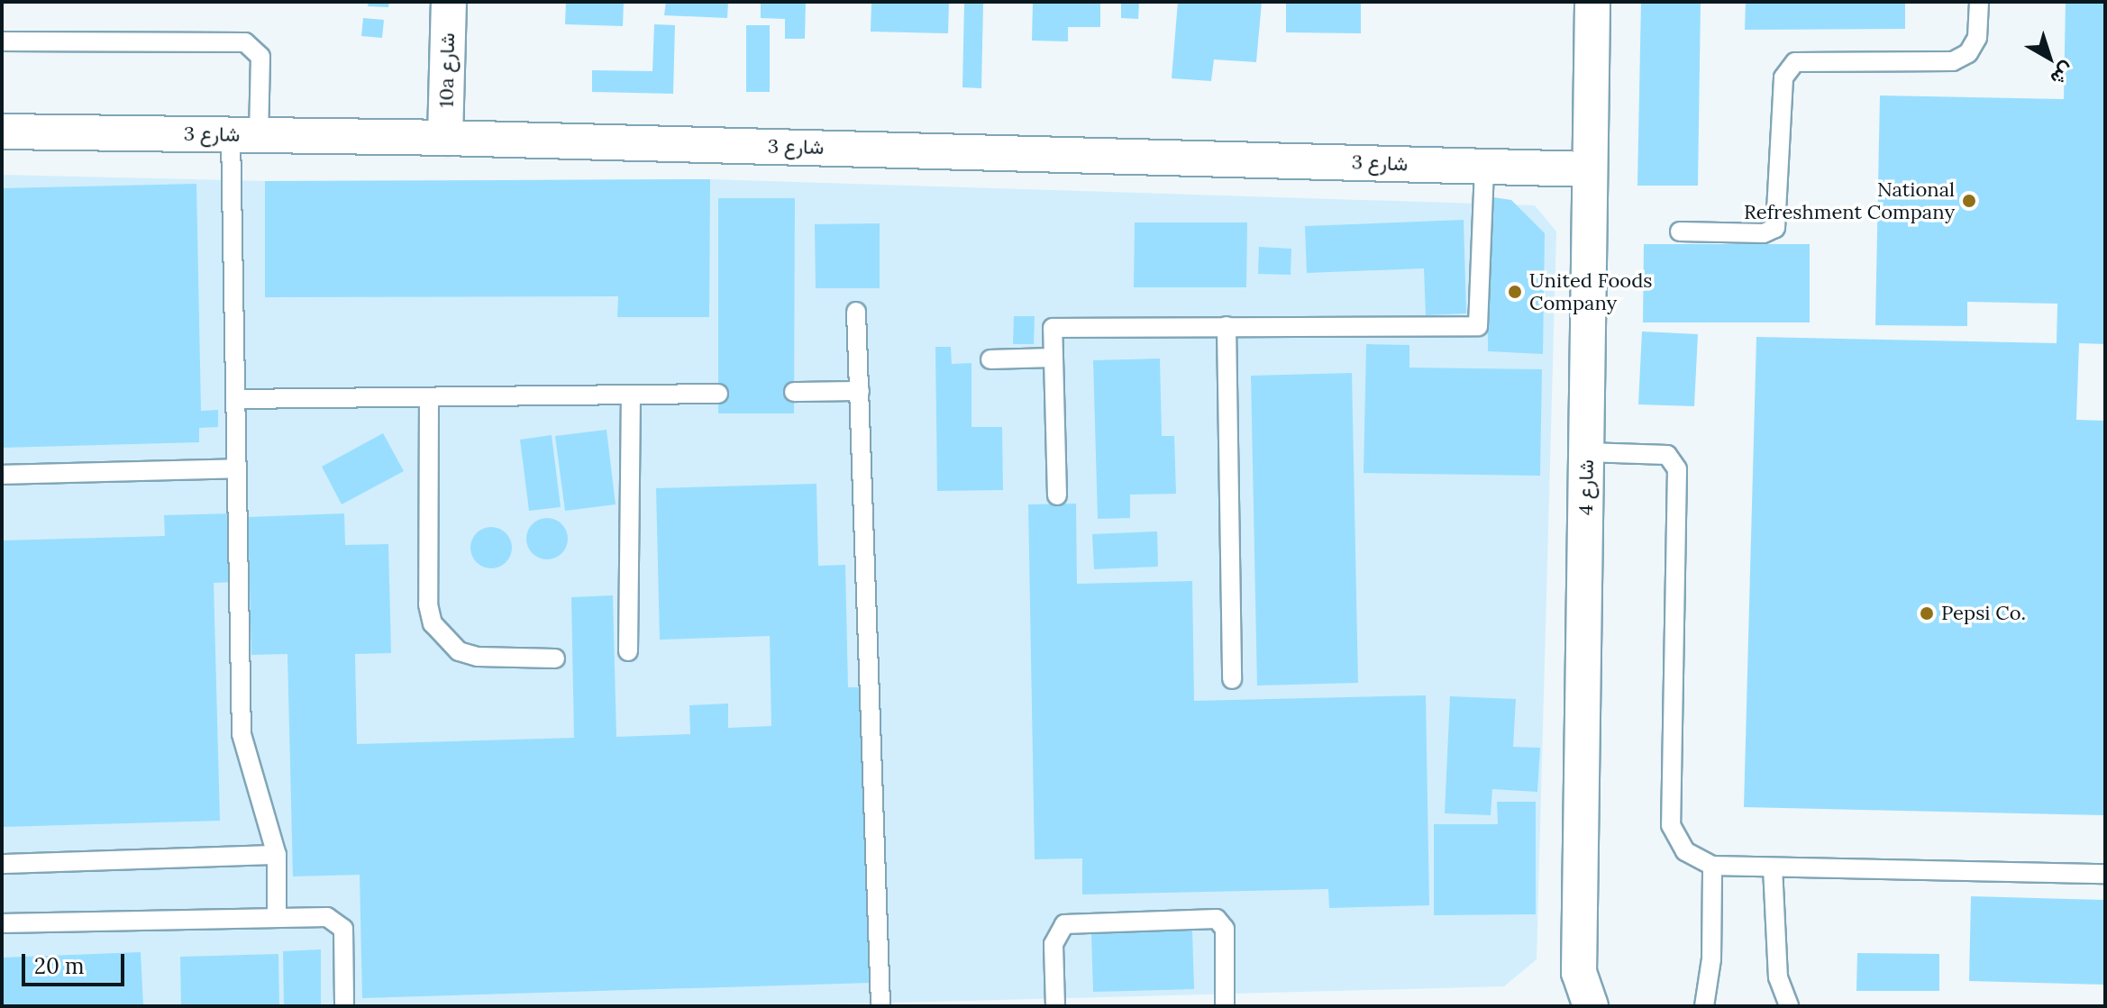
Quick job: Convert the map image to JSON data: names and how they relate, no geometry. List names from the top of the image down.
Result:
{
  "streets": {
    "street": ["10a شارع", "شارع 3", "شارع 4"]
  },
  "crossings": [
    ["10a شارع", "شارع 3"],
    ["شارع 3", "شارع 4"]
  ],
  "places": ["National Refreshment Company", "United Foods Company", "Pepsi Co."],
  "scale_bar": "20 m",
  "north": "bottom right"
}
